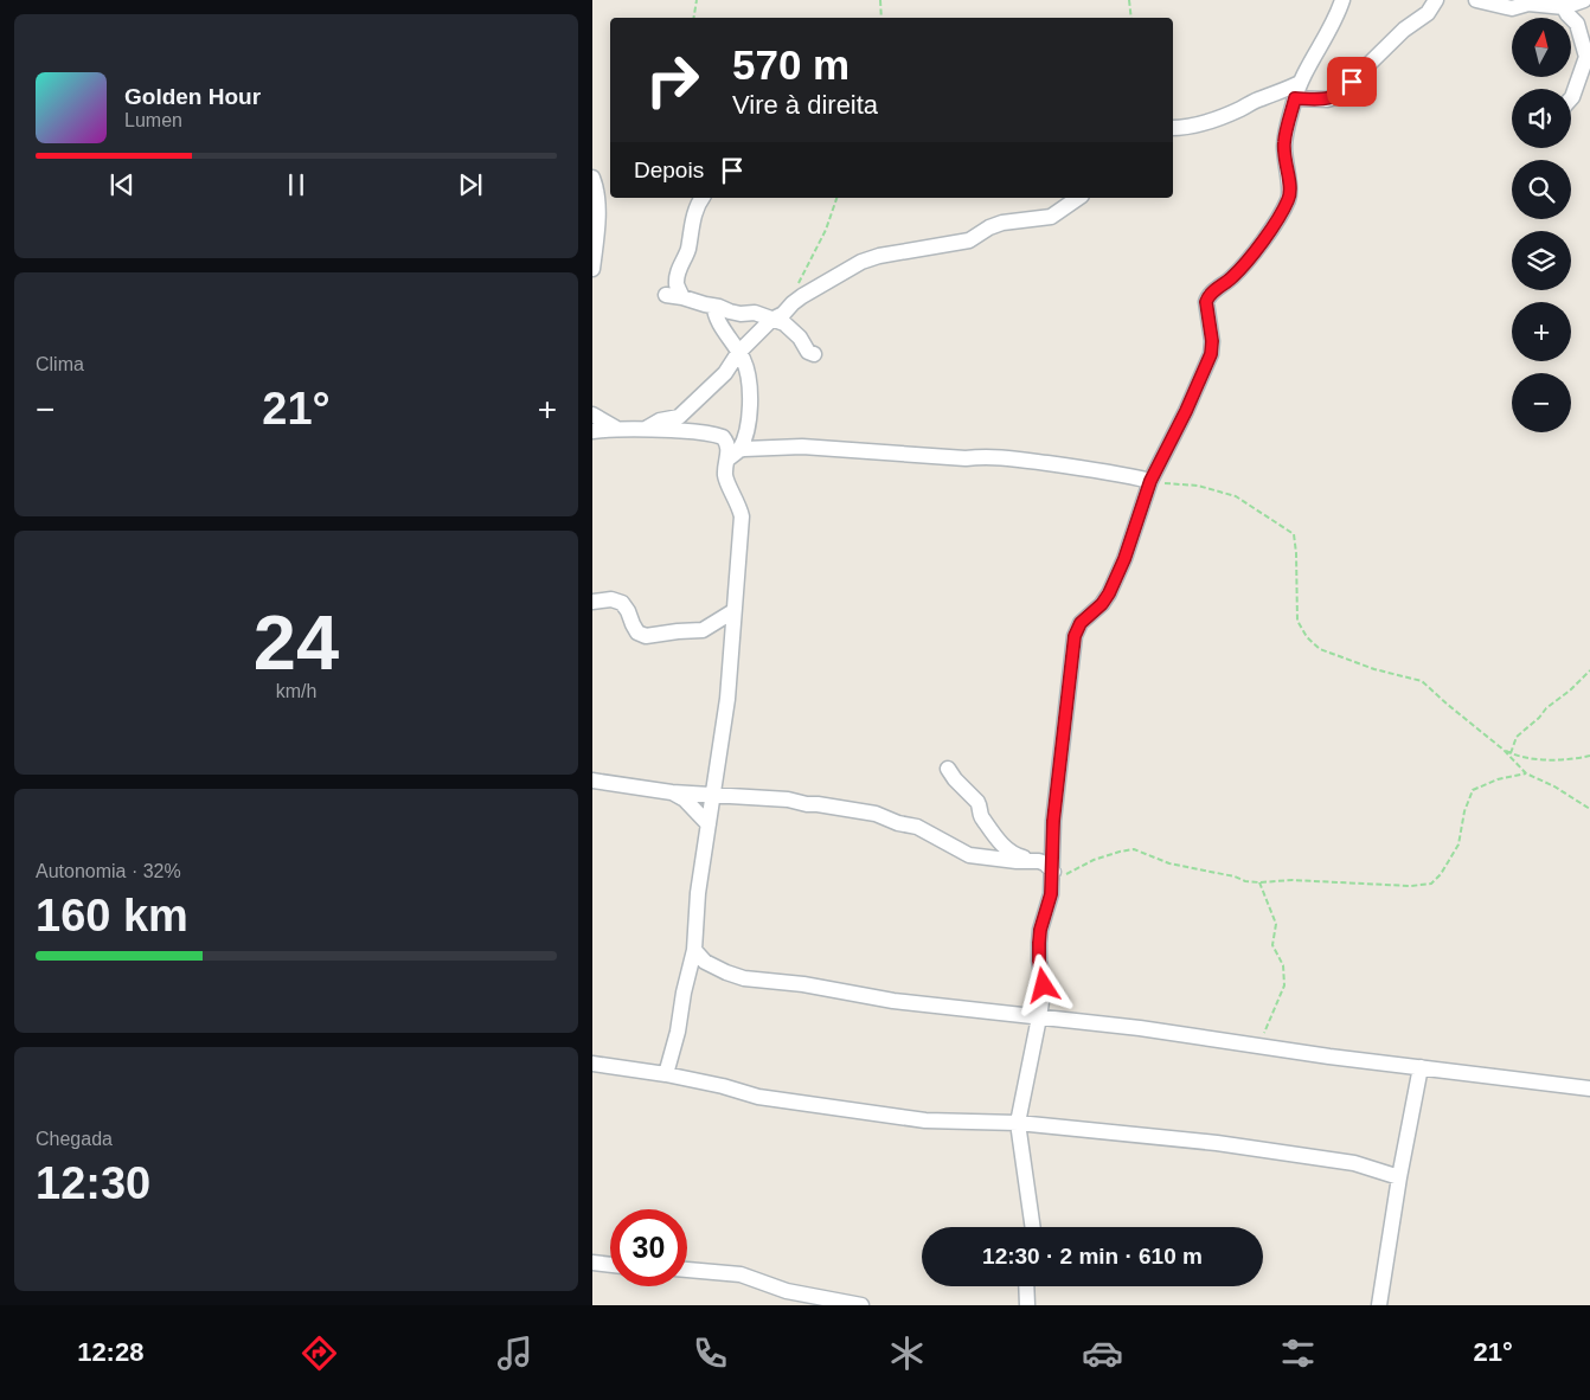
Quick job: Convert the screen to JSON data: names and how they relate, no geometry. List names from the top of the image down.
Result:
{
  "north": "top",
  "page": {
    "map_buttons": ["+", "−"],
    "turn": ["570 m", "Vire à direita"],
    "song": ["Golden Hour", "Lumen"],
    "then": "Depois",
    "tile": [
      "Clima",
      ["24", "km/h"],
      ["Autonomia · 32%", "160 km"],
      ["Chegada", "12:30"]
    ],
    "heat": ["−", "21°", "+"],
    "limit": "30",
    "trip": "12:30 · 2 min · 610 m",
    "tabs": ["12:28", "21°"]
  }
}
